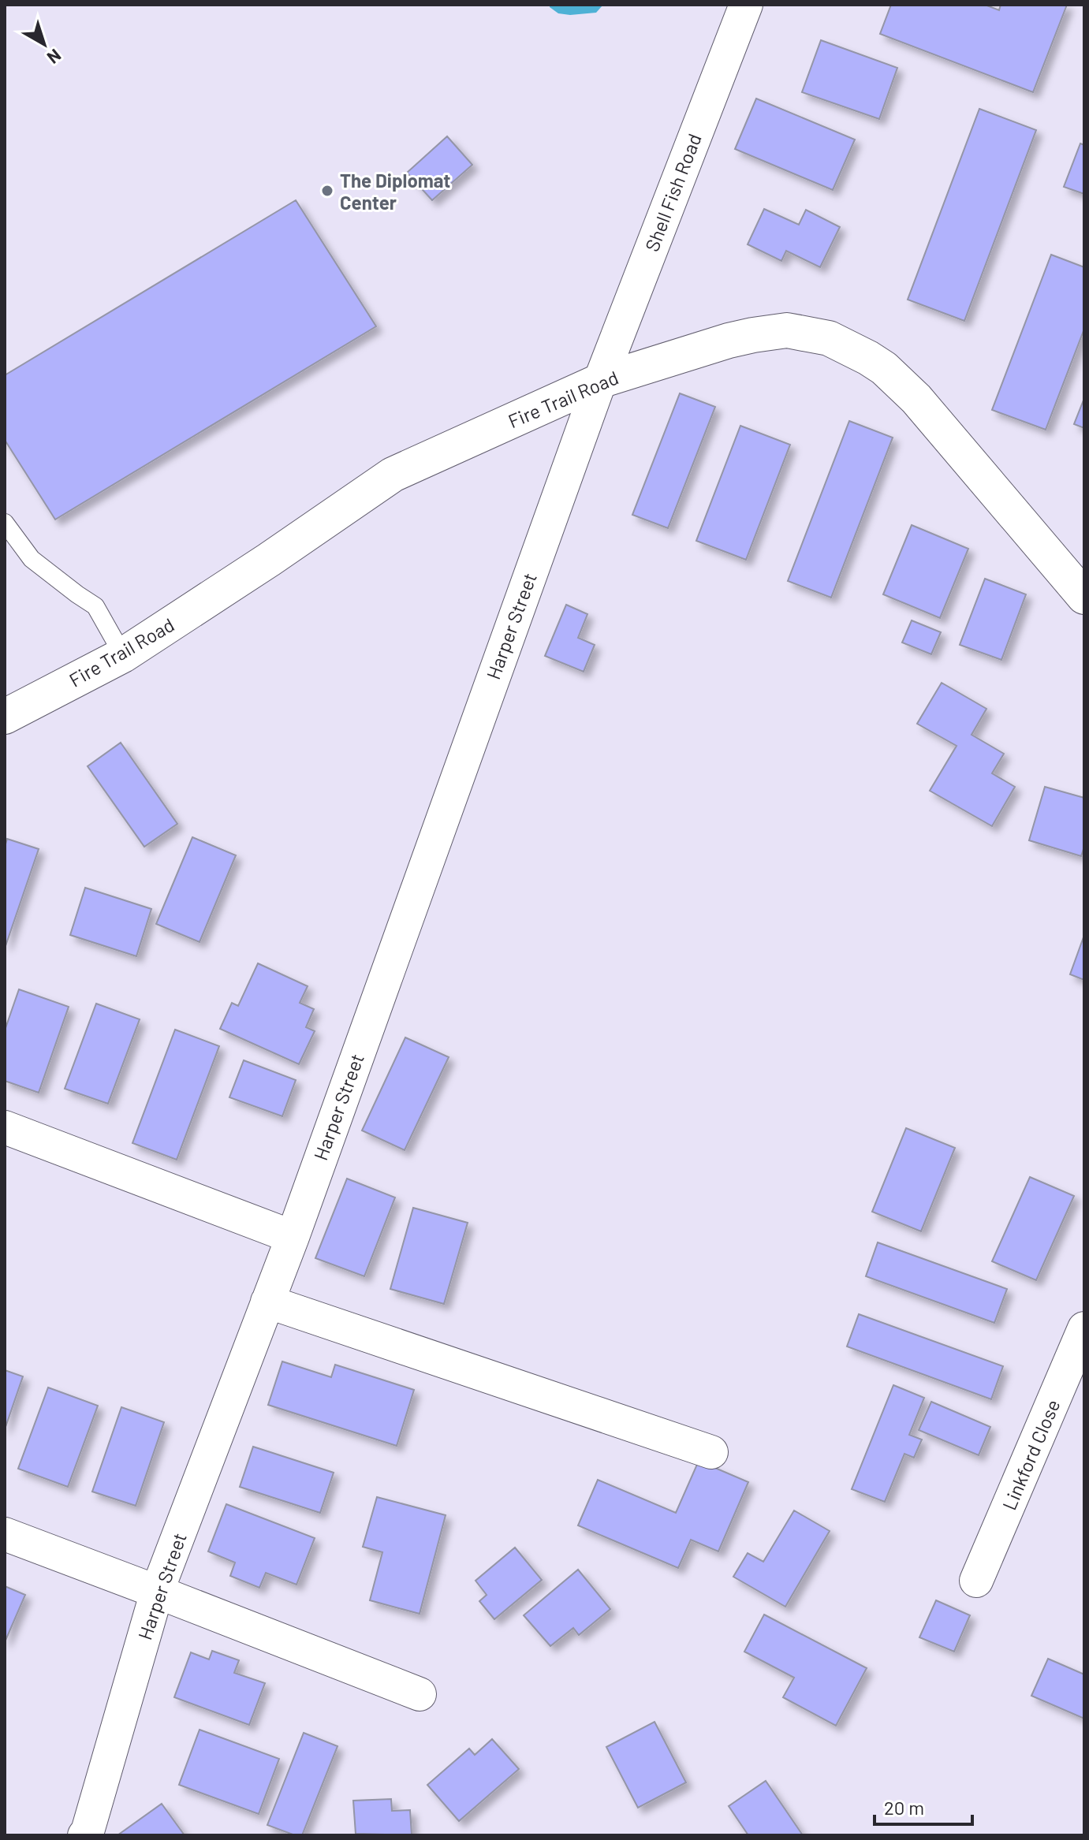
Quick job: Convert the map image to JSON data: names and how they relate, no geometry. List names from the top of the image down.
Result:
{
  "streets": {
    "street": [
      "Shell Fish Road",
      "Fire Trail Road",
      "Harper Street",
      "Linkford Close"
    ]
  },
  "crossings": [
    ["Shell Fish Road", "Fire Trail Road"],
    ["Shell Fish Road", "Harper Street"],
    ["Fire Trail Road", "Harper Street"]
  ],
  "places": ["The Diplomat Center"],
  "scale_bar": "20 m",
  "north": "bottom right"
}
